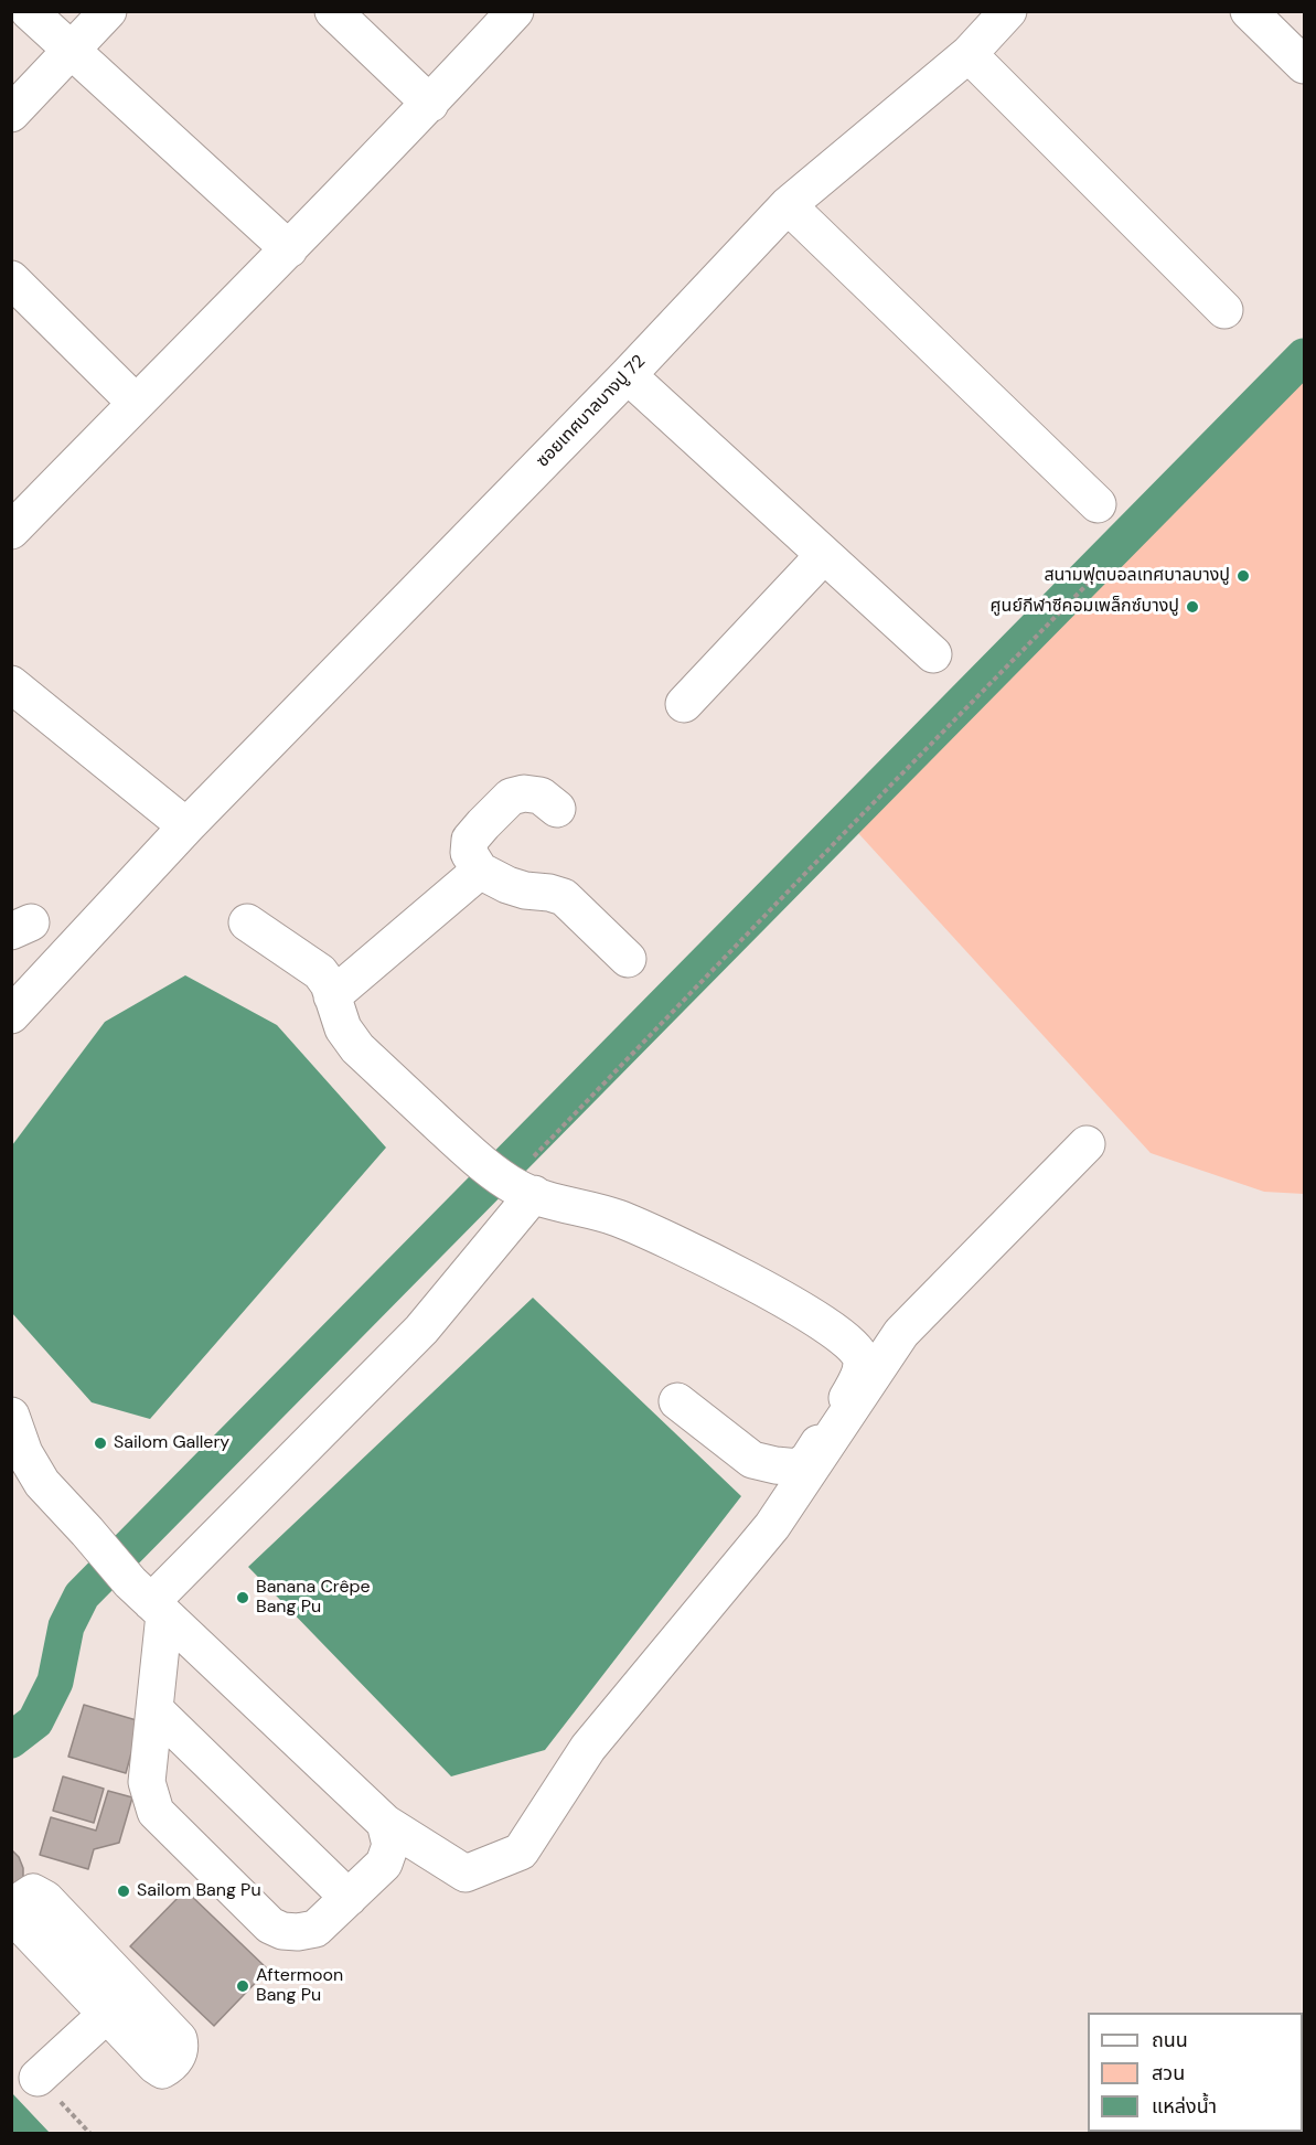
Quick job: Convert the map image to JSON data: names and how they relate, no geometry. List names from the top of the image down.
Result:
{
  "streets": {
    "street": ["ซอยเทศบาลบางปู 72"]
  },
  "places": [
    "สนามฟุตบอลเทศบาลบางปู",
    "ศูนย์กีฬาซีคอมเพล็กซ์บางปู",
    "Sailom Gallery",
    "Banana Crêpe Bang Pu",
    "Sailom Bang Pu",
    "Aftermoon Bang Pu"
  ],
  "legend": ["ถนน", "สวน", "แหล่งน้ำ"]
}
